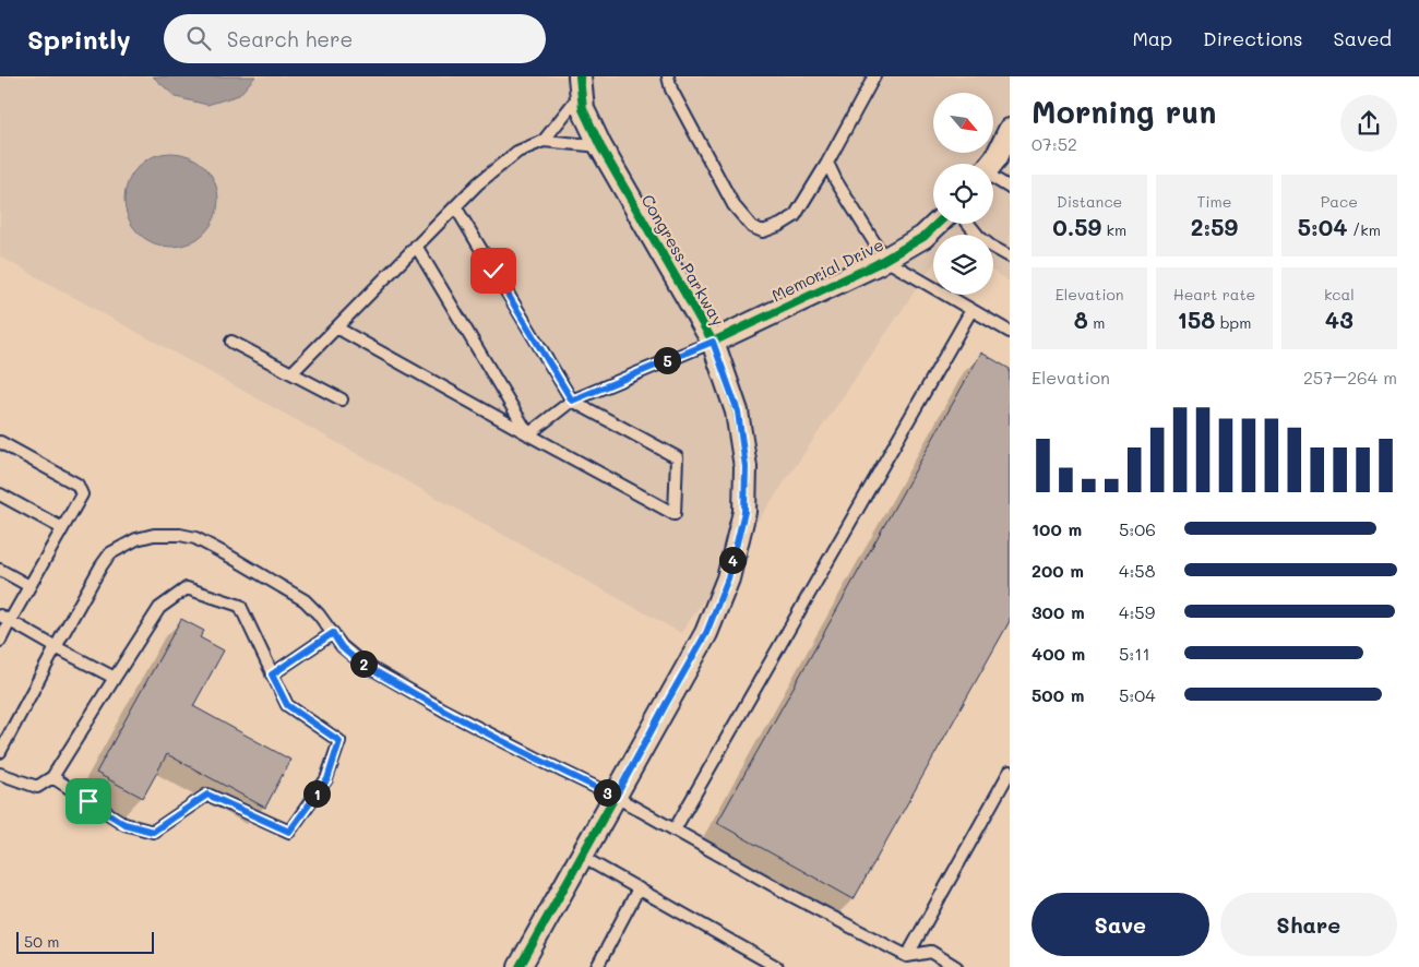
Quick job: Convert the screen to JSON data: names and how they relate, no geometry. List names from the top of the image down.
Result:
{
  "streets": {
    "street": ["Congress Parkway", "Memorial Drive"]
  },
  "crossings": [
    ["Congress Parkway", "Memorial Drive"]
  ],
  "scale_bar": "50 m",
  "north": "bottom right",
  "page": {
    "header": "Sprintly",
    "search": "Search here",
    "nav": ["Map", "Directions", "Saved"],
    "heading": ["Morning run", "07:52"],
    "stats": [
      ["Distance", "0.59 km"],
      ["Time", "2:59"],
      ["Pace", "5:04 /km"],
      ["Elevation", "8 m"],
      ["Heart rate", "158 bpm"],
      ["kcal", "43"]
    ],
    "pins": [
      "5",
      "4",
      "2",
      "3",
      "1"
    ],
    "chart": ["Elevation", "257–264 m"],
    "list": [
      {
        "name": "100 m",
        "note": "5:06"
      },
      {
        "name": "200 m",
        "note": "4:58"
      },
      {
        "name": "300 m",
        "note": "4:59"
      },
      {
        "name": "400 m",
        "note": "5:11"
      },
      {
        "name": "500 m",
        "note": "5:04"
      }
    ],
    "buttons": ["Save", "Share"],
    "scale": "50 m"
  }
}
